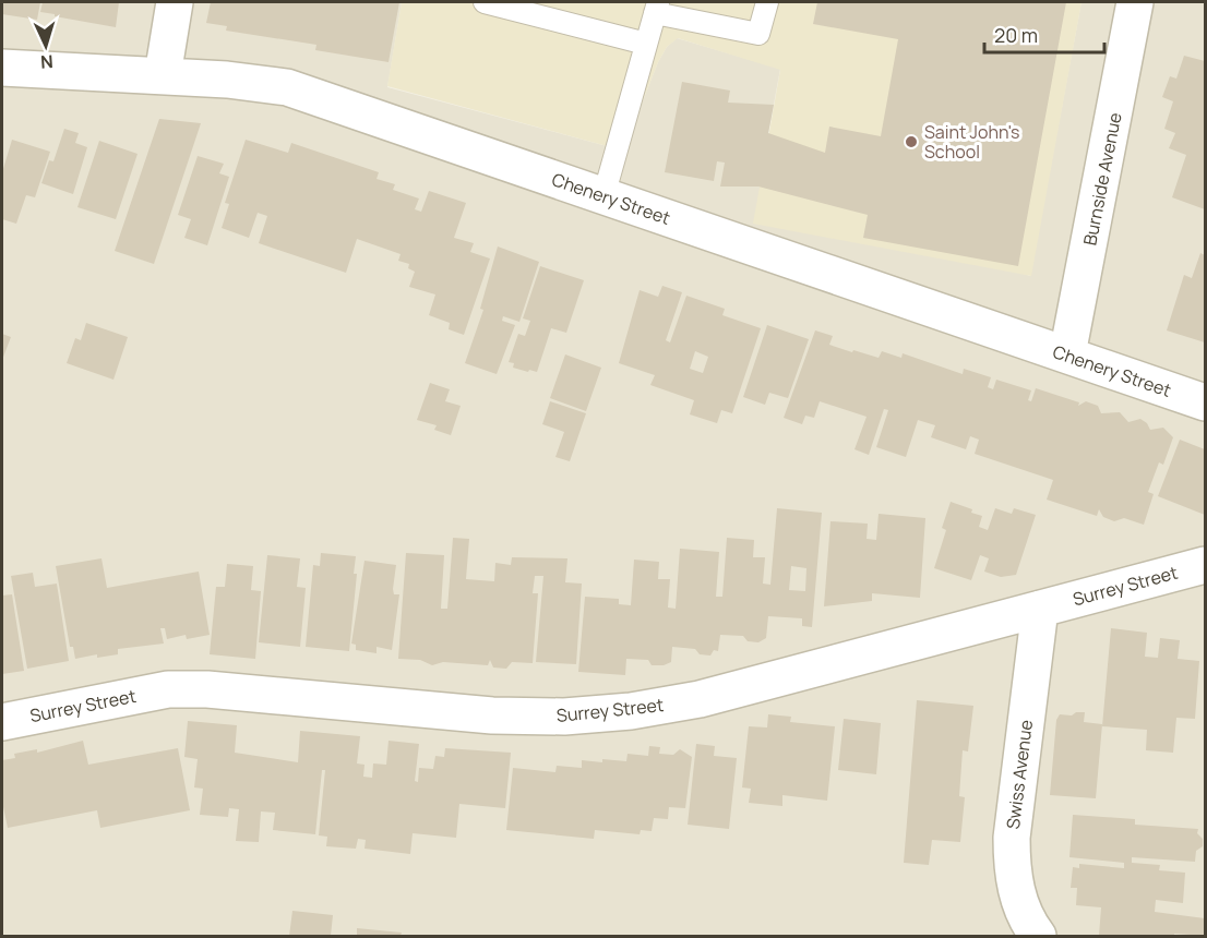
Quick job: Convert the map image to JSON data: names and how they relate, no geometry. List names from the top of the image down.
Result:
{
  "streets": {
    "street": [
      "Burnside Avenue",
      "Chenery Street",
      "Surrey Street",
      "Swiss Avenue"
    ]
  },
  "crossings": [
    ["Burnside Avenue", "Chenery Street"],
    ["Surrey Street", "Swiss Avenue"]
  ],
  "places": ["Saint John's School"],
  "scale_bar": "20 m",
  "north": "bottom"
}
